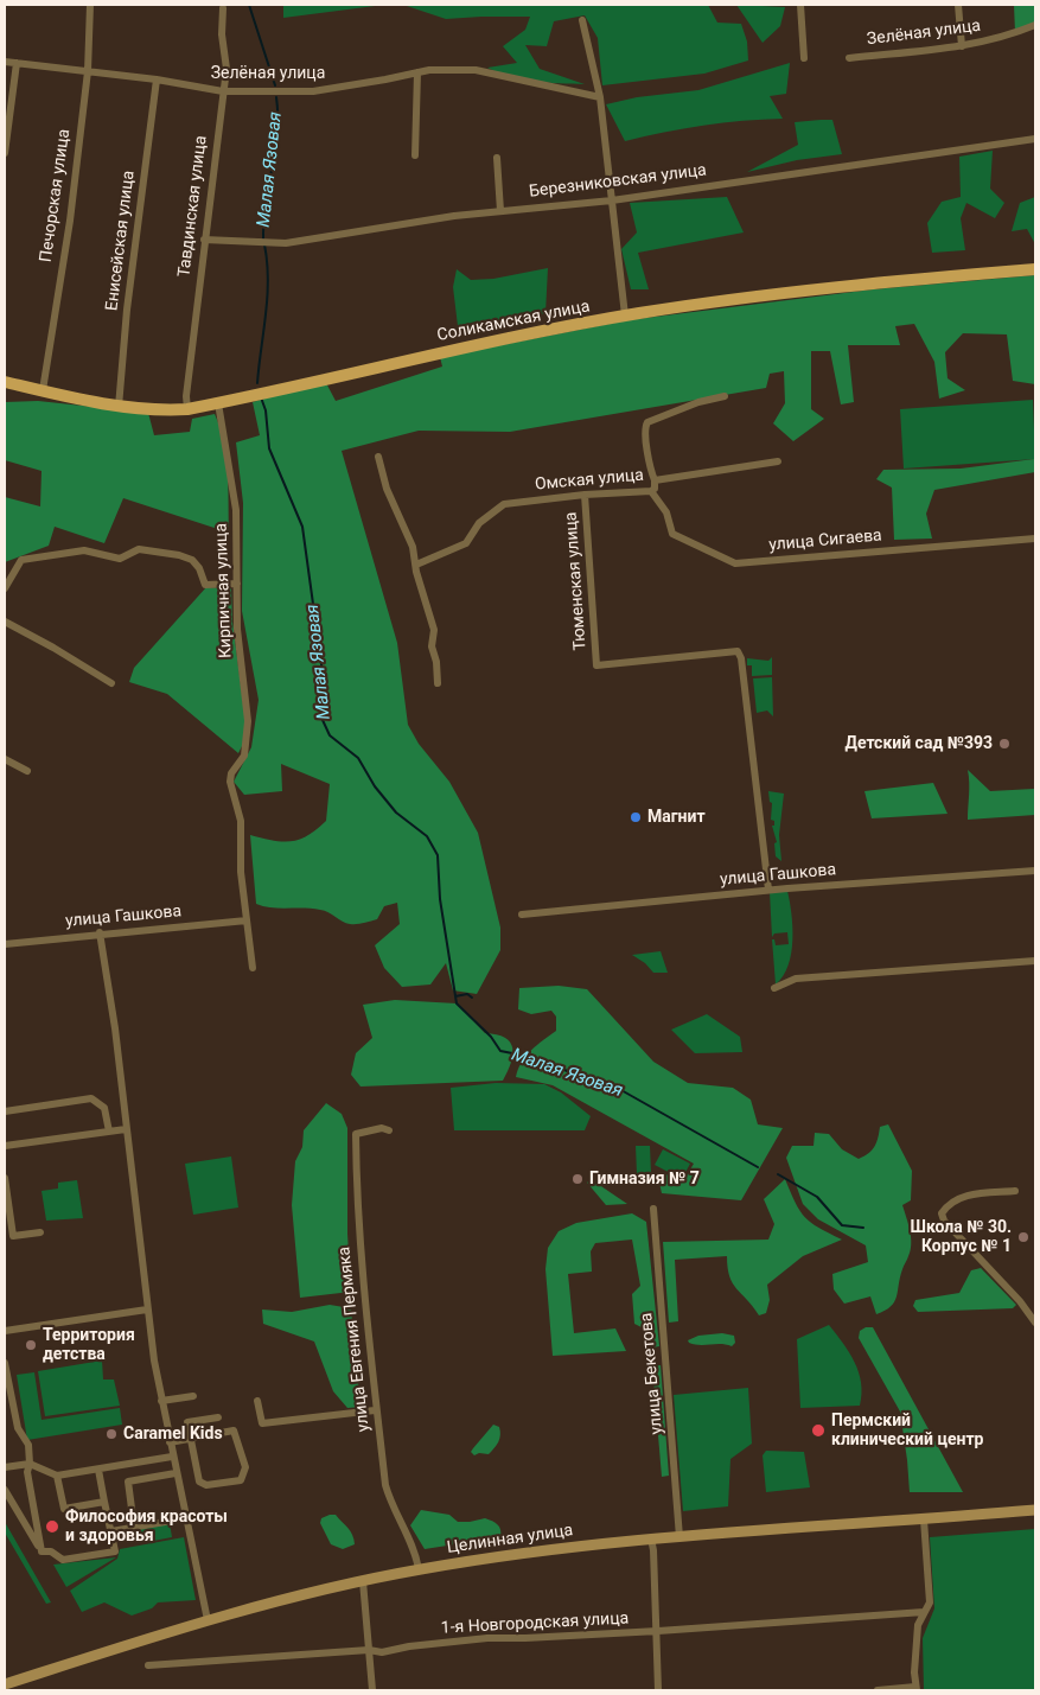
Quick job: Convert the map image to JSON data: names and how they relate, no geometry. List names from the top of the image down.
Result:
{
  "streets": {
    "main road": ["Соликамская улица", "Целинная улица"],
    "street": [
      "Зелёная улица",
      "Березниковская улица",
      "Печорская улица",
      "Тавдинская улица",
      "Енисейская улица",
      "Омская улица",
      "улица Сигаева",
      "Тюменская улица",
      "Кирпичная улица",
      "улица Гашкова",
      "улица Евгения Пермяка",
      "улица Бекетова",
      "1-я Новгородская улица"
    ]
  },
  "crossings": [
    ["Зелёная улица", "Печорская улица"],
    ["Зелёная улица", "Тавдинская улица"],
    ["Зелёная улица", "Енисейская улица"],
    ["Березниковская улица", "Тавдинская улица"],
    ["Печорская улица", "Соликамская улица"],
    ["Тавдинская улица", "Соликамская улица"],
    ["Енисейская улица", "Соликамская улица"],
    ["Соликамская улица", "Кирпичная улица"],
    ["Омская улица", "улица Сигаева"],
    ["Омская улица", "Тюменская улица"],
    ["Тюменская улица", "улица Гашкова"],
    ["Кирпичная улица", "улица Гашкова"],
    ["улица Евгения Пермяка", "Целинная улица"],
    ["улица Бекетова", "Целинная улица"]
  ],
  "water": ["Малая Язовая"],
  "places": [
    "Детский сад №393",
    "Магнит",
    "Гимназия № 7",
    "Школа № 30. Корпус № 1",
    "Территория детства",
    "Пермский клинический центр",
    "Caramel Kids",
    "Философия красоты и здоровья"
  ]
}
